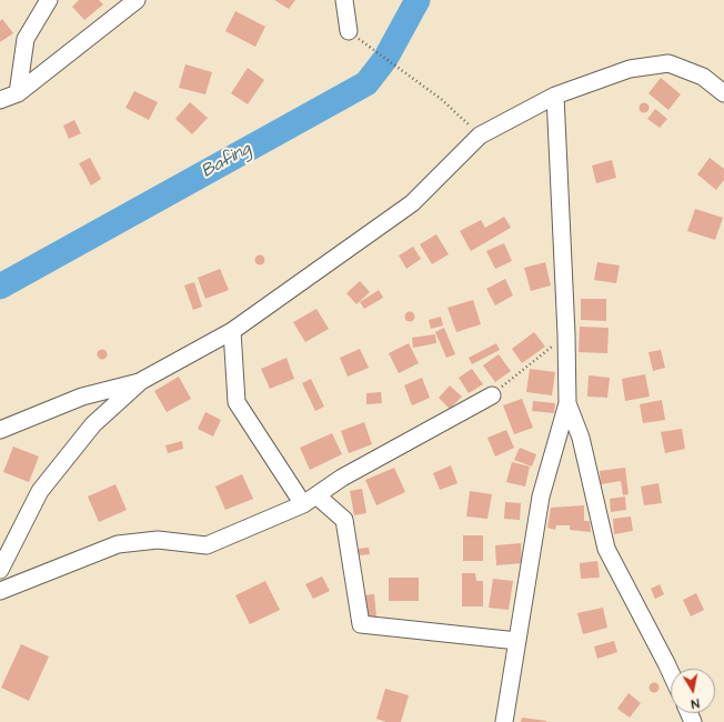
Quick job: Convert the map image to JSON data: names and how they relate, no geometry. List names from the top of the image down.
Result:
{
  "water": ["Bafing"],
  "north": "bottom"
}
